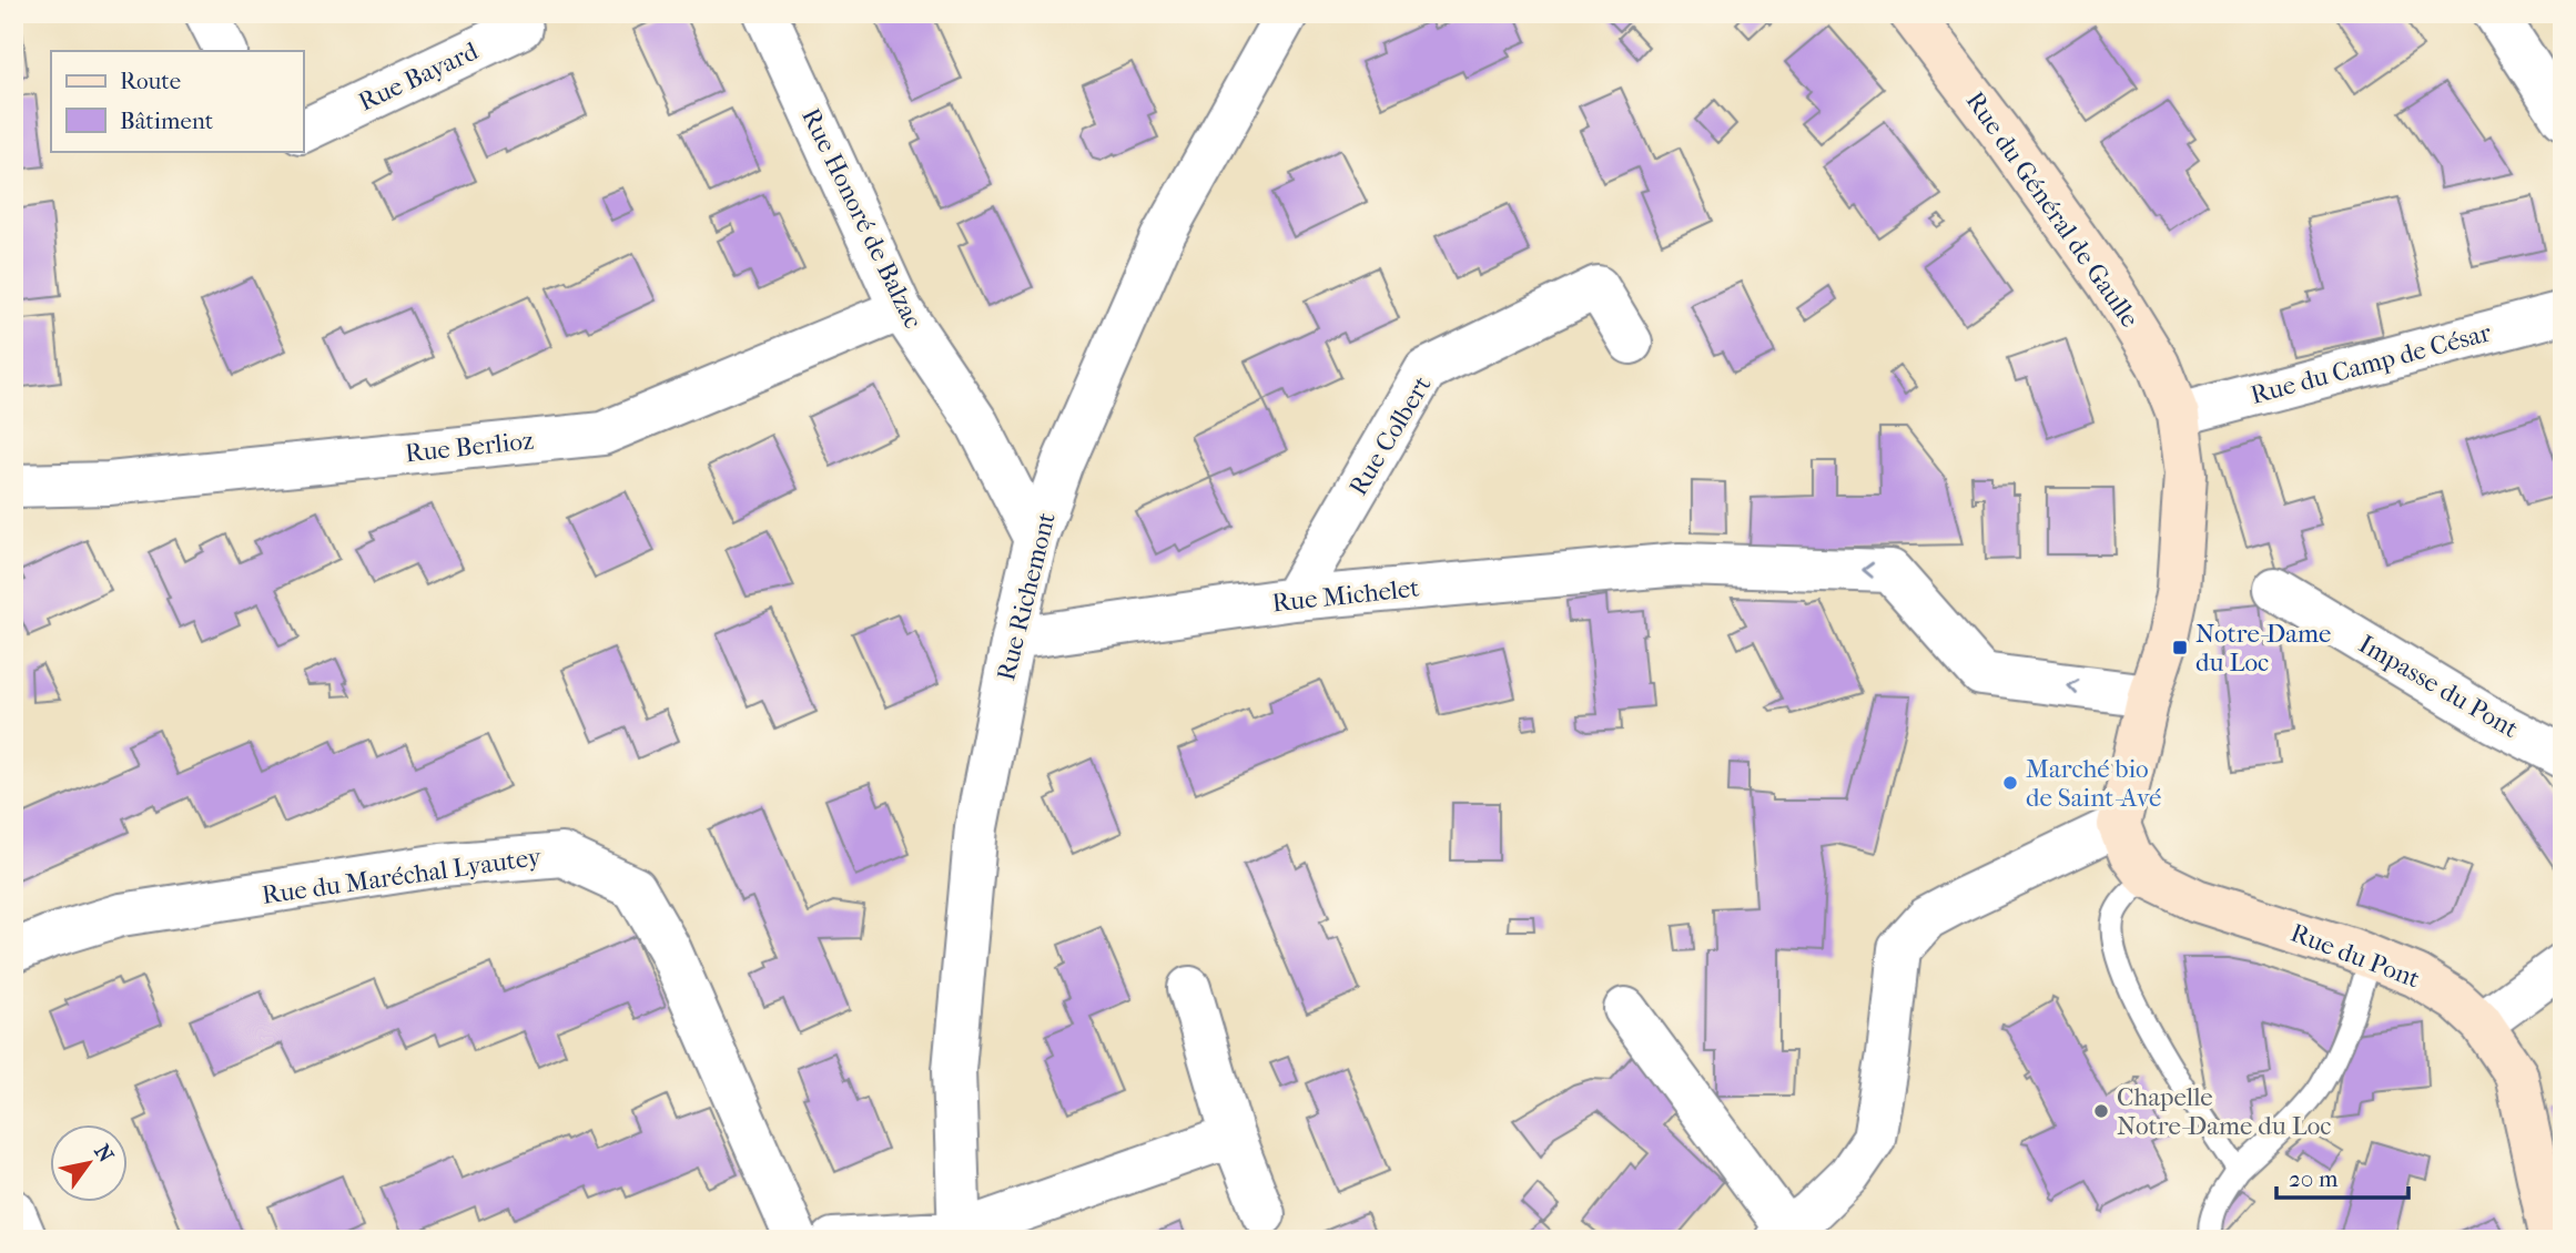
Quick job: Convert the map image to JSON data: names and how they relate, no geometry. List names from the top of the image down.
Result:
{
  "streets": {
    "main road": ["Rue du Général de Gaulle", "Rue du Pont"],
    "street": [
      "Rue Bayard",
      "Rue Honoré de Balzac",
      "Rue du Camp de César",
      "Rue Colbert",
      "Rue Berlioz",
      "Rue Michelet",
      "Rue Richemont",
      "Impasse du Pont",
      "Rue du Maréchal Lyautey"
    ]
  },
  "crossings": [
    ["Rue du Général de Gaulle", "Rue du Camp de César"],
    ["Rue du Général de Gaulle", "Rue Michelet"],
    ["Rue Honoré de Balzac", "Rue Berlioz"],
    ["Rue Honoré de Balzac", "Rue Richemont"],
    ["Rue Colbert", "Rue Michelet"],
    ["Rue Michelet", "Rue Richemont"]
  ],
  "one_way": ["Rue Michelet"],
  "places": {
    "transit": ["Notre-Dame du Loc"],
    "other": ["Marché bio de Saint-Avé", "Chapelle Notre-Dame du Loc"]
  },
  "legend": ["Route", "Bâtiment"],
  "scale_bar": "20 m",
  "north": "top right"
}
